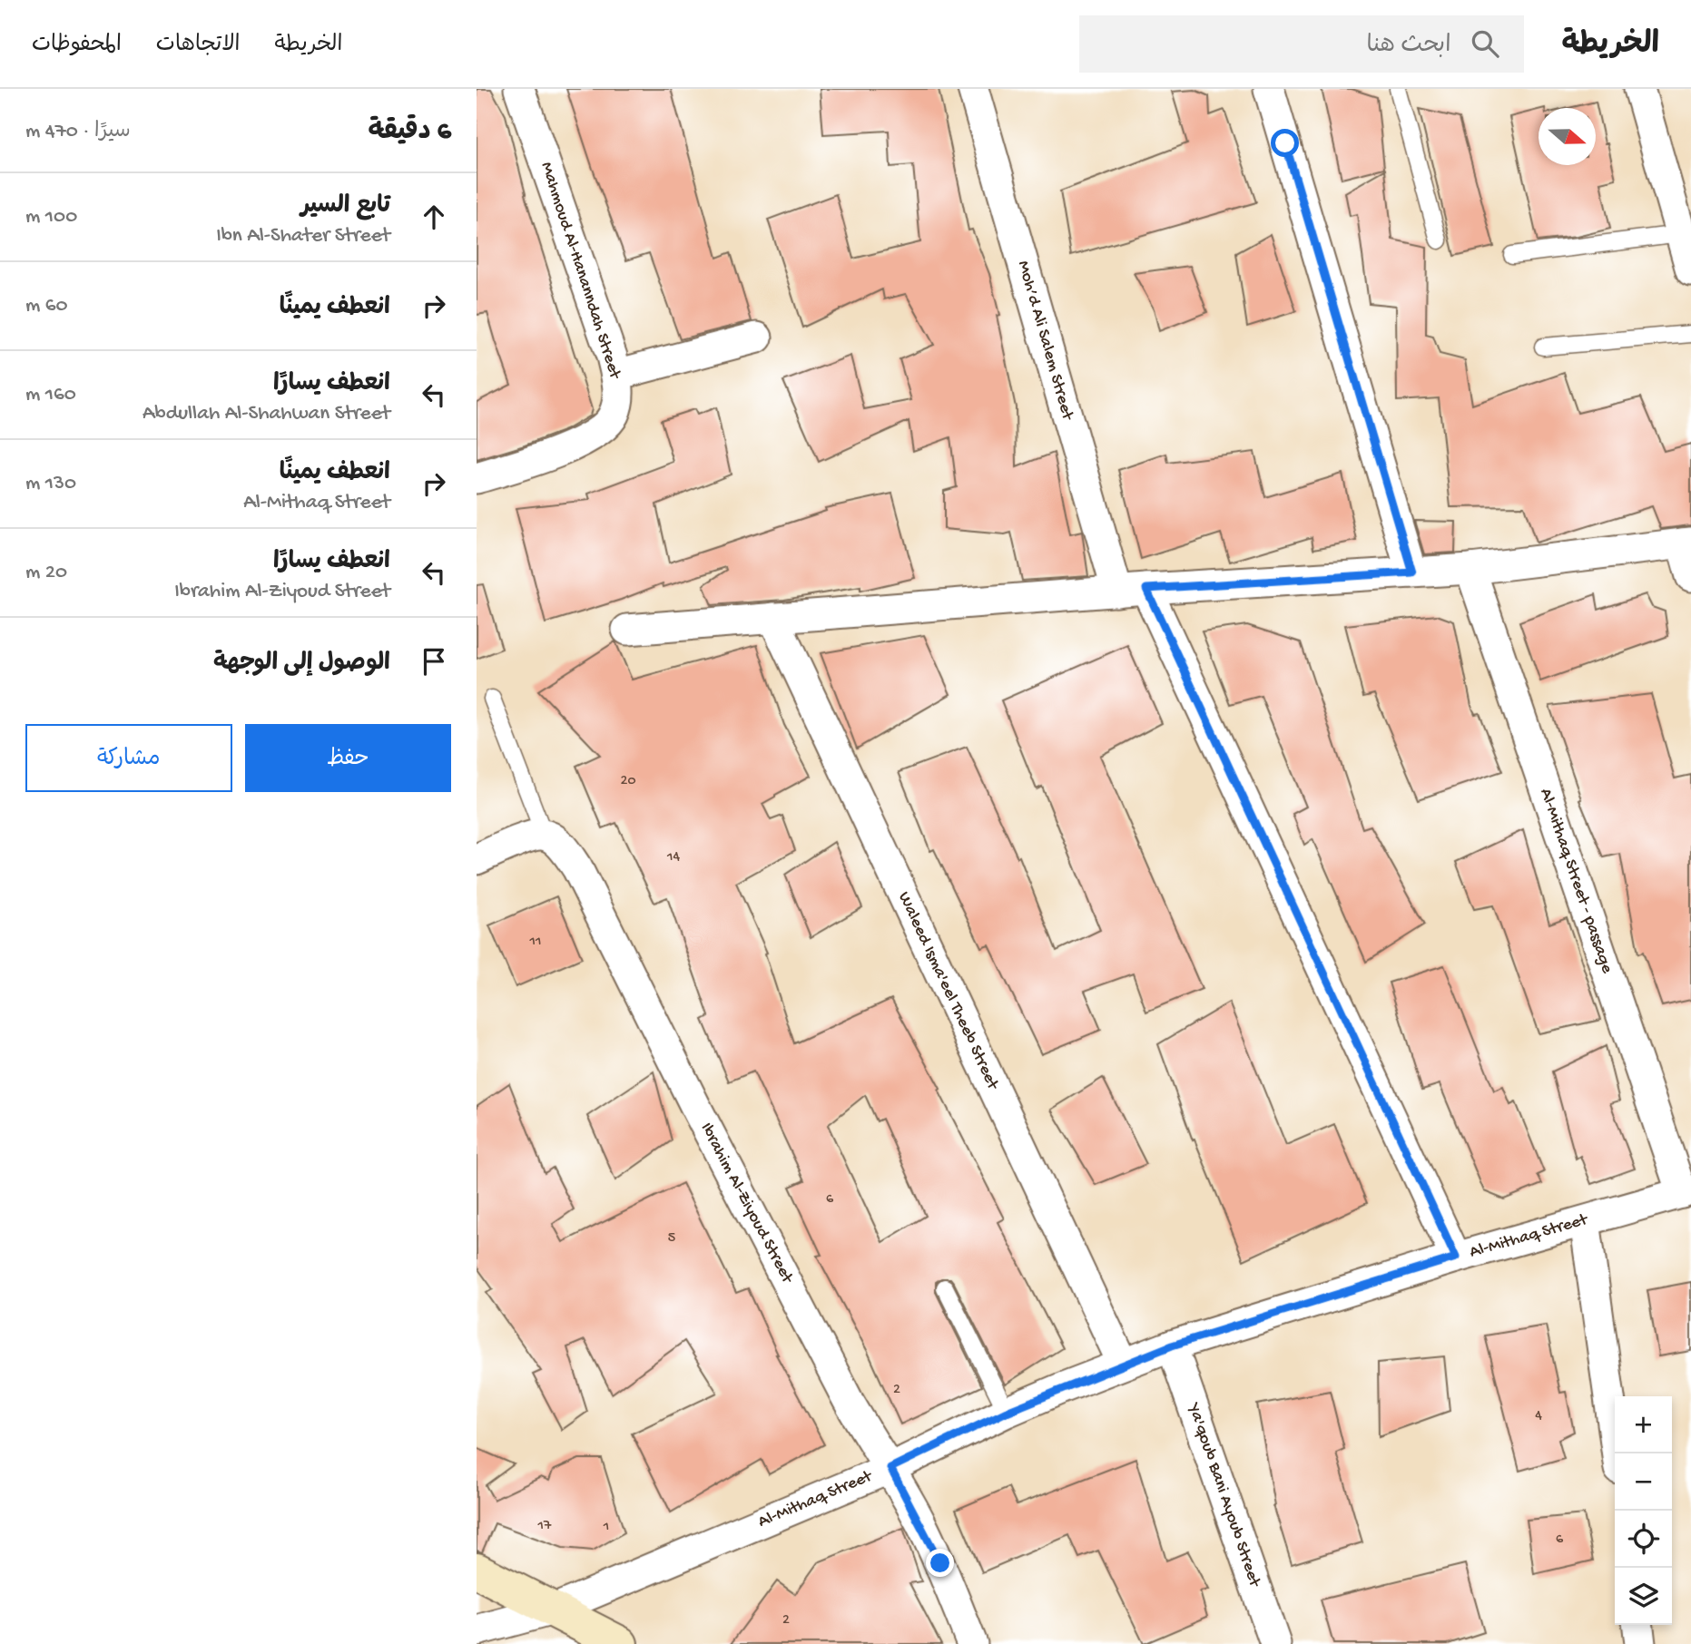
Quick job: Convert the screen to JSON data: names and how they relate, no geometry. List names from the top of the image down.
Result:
{
  "streets": {
    "street": [
      "Mahmoud Al-Hananndah Street",
      "Moh’d Ali Salem Street",
      "Al-Mithaq Street - passage",
      "Waleed Isma'eel Theeb Street",
      "Ibrahim Al-Ziyoud Street",
      "Al-Mithaq Street",
      "Ya'qoub Bani Ayoub Street"
    ]
  },
  "crossings": [
    ["Moh’d Ali Salem Street", "Al-Mithaq Street"],
    ["Al-Mithaq Street - passage", "Al-Mithaq Street"],
    ["Waleed Isma'eel Theeb Street", "Al-Mithaq Street"],
    ["Ibrahim Al-Ziyoud Street", "Al-Mithaq Street"],
    ["Al-Mithaq Street", "Ya'qoub Bani Ayoub Street"]
  ],
  "house_numbers": [
    "20",
    "14",
    "11",
    "6",
    "5",
    "2",
    "4",
    "17",
    "1",
    "6",
    "2"
  ],
  "north": "right",
  "page": {
    "header": "الخريطة",
    "search": "ابحث هنا",
    "nav": ["الخريطة", "الاتجاهات", "المحفوظات"],
    "heading": ["6 دقيقة", "سيرًا · 470 m"],
    "list": [
      ["تابع السير", "Ibn Al-Shater Street", "100 m"],
      ["انعطف يمينًا", "60 m"],
      ["انعطف يسارًا", "Abdullah Al-Shahwan Street", "160 m"],
      ["انعطف يمينًا", "Al-Mithaq Street", "130 m"],
      ["انعطف يسارًا", "Ibrahim Al-Ziyoud Street", "20 m"],
      "الوصول إلى الوجهة"
    ],
    "buttons": ["حفظ", "مشاركة"],
    "map_buttons": ["+", "−"]
  }
}
